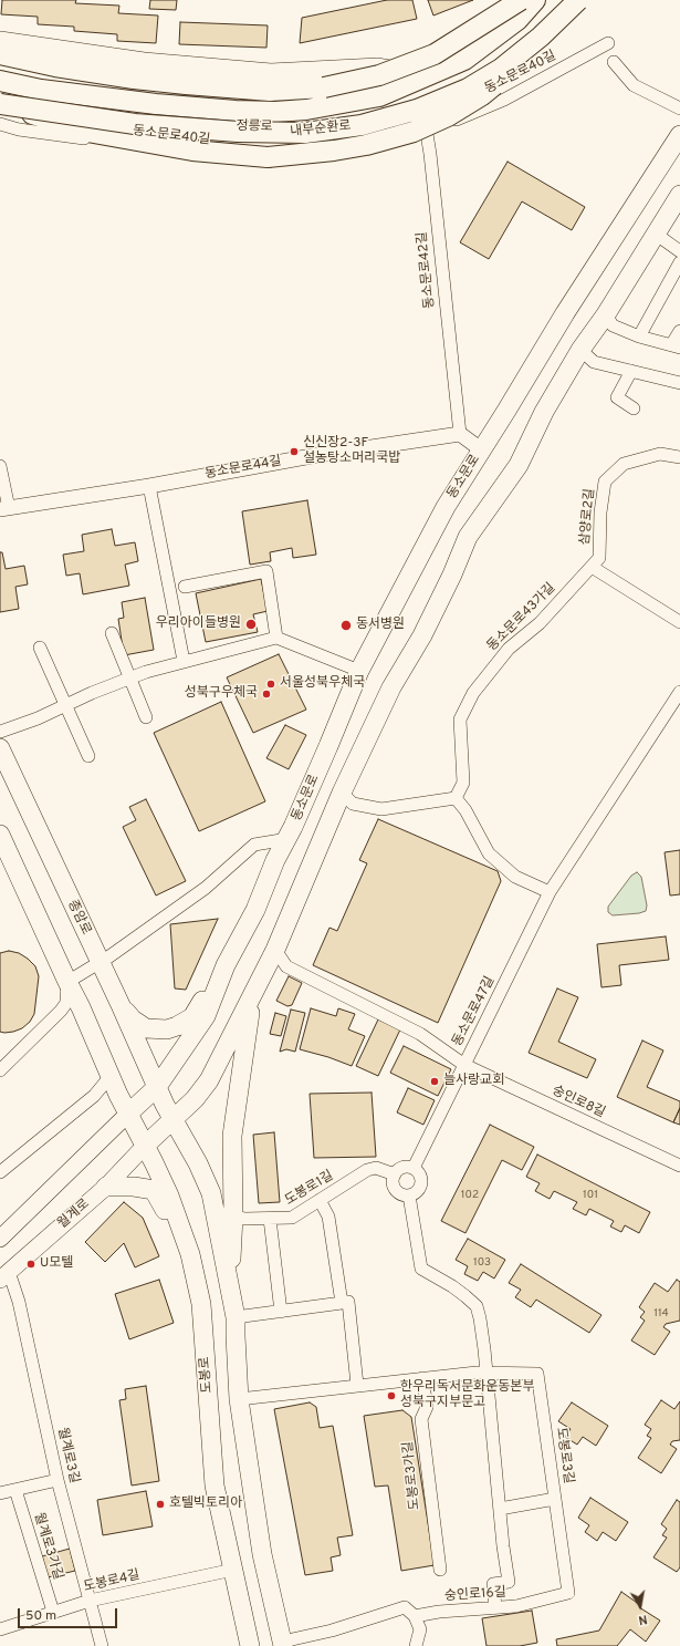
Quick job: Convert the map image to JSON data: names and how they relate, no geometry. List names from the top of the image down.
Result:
{
  "streets": {
    "highway": ["내부순환로"],
    "main road": [
      "정릉로",
      "동소문로",
      "종암로",
      "월계로",
      "도봉로"
    ],
    "street": [
      "동소문로40길",
      "동소문로42길",
      "동소문로44길",
      "삼양로2길",
      "동소문로43가길",
      "동소문로47길",
      "숭인로8길",
      "도봉로1길",
      "월계로3길",
      "도봉로3길",
      "도봉로3가길",
      "월계로3가길",
      "도봉로4길",
      "숭인로16길"
    ]
  },
  "crossings": [
    ["동소문로40길", "동소문로42길"],
    ["정릉로", "동소문로42길"],
    ["동소문로42길", "동소문로44길"],
    ["동소문로", "종암로"],
    ["동소문로", "도봉로"],
    ["삼양로2길", "동소문로43가길"],
    ["동소문로47길", "숭인로8길"],
    ["월계로", "도봉로"],
    ["월계로", "월계로3길"],
    ["도봉로", "도봉로4길"],
    ["월계로3길", "도봉로4길"],
    ["도봉로3길", "도봉로3가길"],
    ["도봉로3길", "숭인로16길"],
    ["월계로3가길", "도봉로4길"]
  ],
  "places": [
    "신신장2-3F 설농탕소머리국밥",
    "우리아이들병원",
    "동서병원",
    "서울성북우체국",
    "성북구우체국",
    "늘사랑교회",
    "U모텔",
    "한우리독서문화운동본부 성북구지부문고",
    "호텔빅토리아"
  ],
  "house_numbers": [
    "102",
    "101",
    "103",
    "114"
  ],
  "scale_bar": "50 m",
  "north": "bottom"
}
